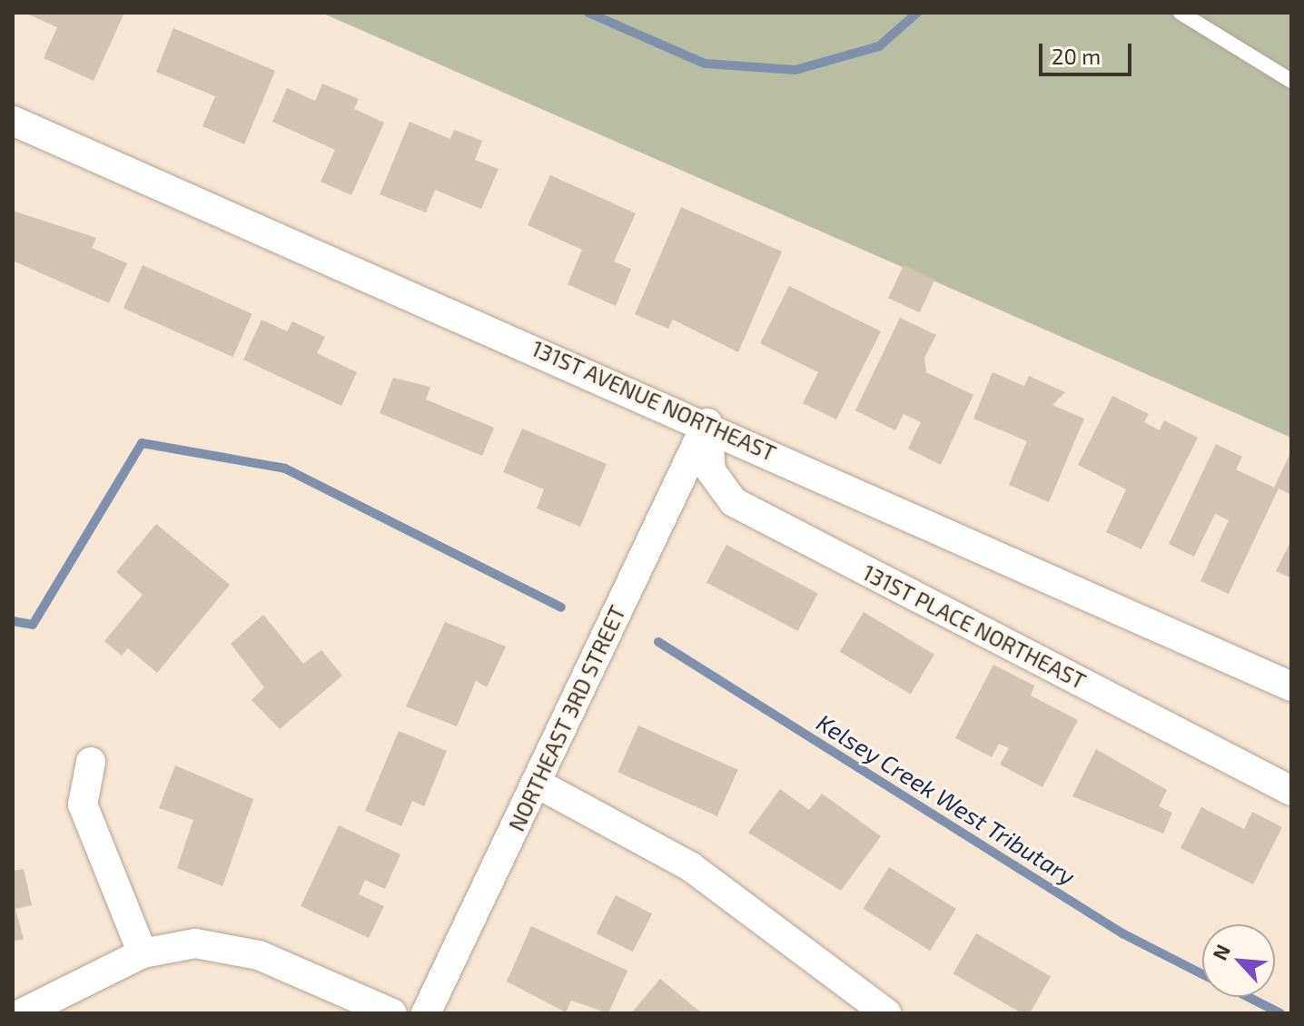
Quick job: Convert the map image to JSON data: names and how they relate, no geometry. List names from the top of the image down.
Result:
{
  "streets": {
    "street": ["131ST AVENUE NORTHEAST", "131ST PLACE NORTHEAST", "NORTHEAST 3RD STREET"]
  },
  "crossings": [
    ["131ST AVENUE NORTHEAST", "131ST PLACE NORTHEAST"],
    ["131ST AVENUE NORTHEAST", "NORTHEAST 3RD STREET"],
    ["131ST PLACE NORTHEAST", "NORTHEAST 3RD STREET"]
  ],
  "water": ["Kelsey Creek West Tributary"],
  "scale_bar": "20 m",
  "north": "top left"
}
